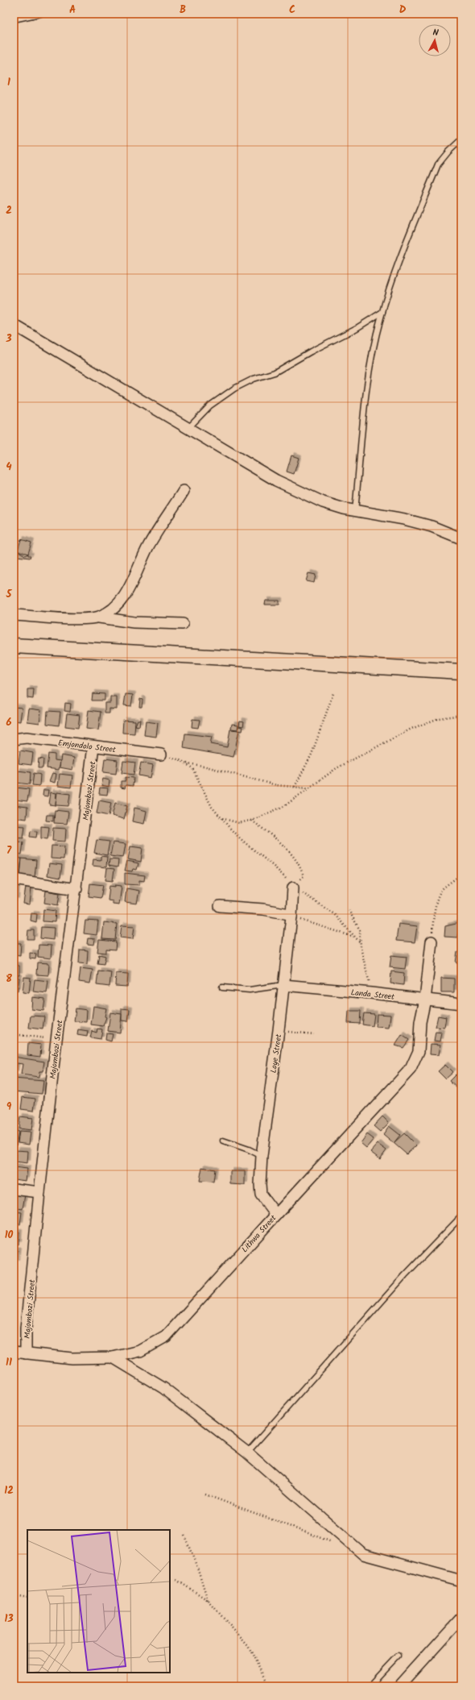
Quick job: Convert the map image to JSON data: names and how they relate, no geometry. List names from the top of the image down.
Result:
{
  "streets": {
    "street": [
      "Emjondolo Street",
      "Majombozi Street",
      "Landa Street",
      "Loye Street",
      "Lithwa Street"
    ]
  },
  "crossings": [
    ["Emjondolo Street", "Majombozi Street"],
    ["Majombozi Street", "Lithwa Street"],
    ["Landa Street", "Loye Street"],
    ["Landa Street", "Lithwa Street"],
    ["Loye Street", "Lithwa Street"]
  ],
  "north": "top",
  "grid": {
    "columns": [
      "A",
      "B",
      "C",
      "D"
    ],
    "rows": [
      "1",
      "2",
      "3",
      "4",
      "5",
      "6",
      "7",
      "8",
      "9",
      "10",
      "11",
      "12",
      "13"
    ]
  }
}
